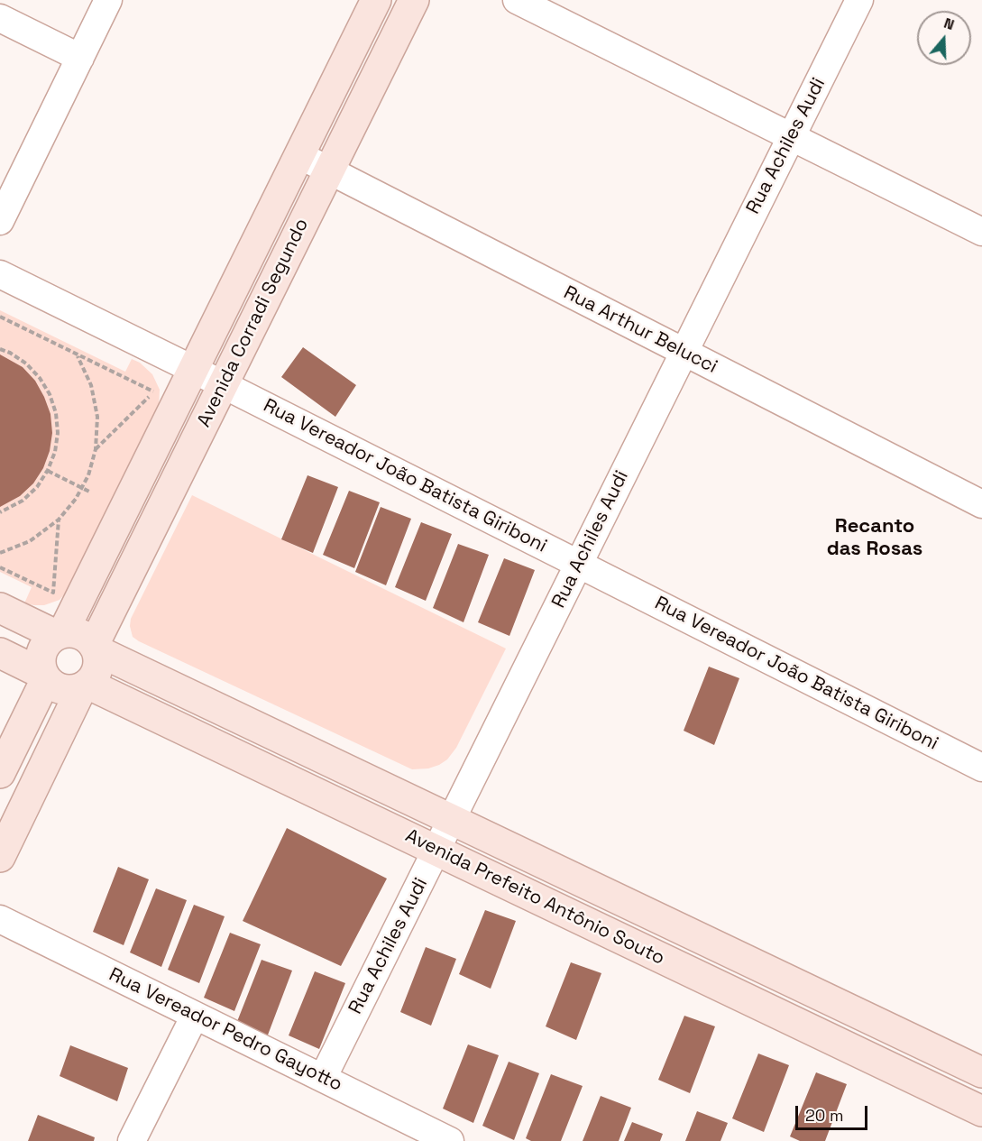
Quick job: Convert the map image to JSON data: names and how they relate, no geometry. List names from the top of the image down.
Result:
{
  "streets": {
    "street": [
      "Rua Achiles Audi",
      "Avenida Corradi Segundo",
      "Rua Arthur Belucci",
      "Rua Vereador João Batista Giriboni",
      "Avenida Prefeito Antônio Souto",
      "Rua Vereador Pedro Gayotto"
    ]
  },
  "crossings": [
    ["Rua Achiles Audi", "Rua Arthur Belucci"],
    ["Rua Achiles Audi", "Rua Vereador João Batista Giriboni"],
    ["Rua Achiles Audi", "Avenida Prefeito Antônio Souto"],
    ["Rua Achiles Audi", "Rua Vereador Pedro Gayotto"],
    ["Avenida Corradi Segundo", "Rua Arthur Belucci"],
    ["Avenida Corradi Segundo", "Rua Vereador João Batista Giriboni"],
    ["Avenida Corradi Segundo", "Avenida Prefeito Antônio Souto"]
  ],
  "districts": ["Recanto das Rosas"],
  "scale_bar": "20 m",
  "north": "top"
}
